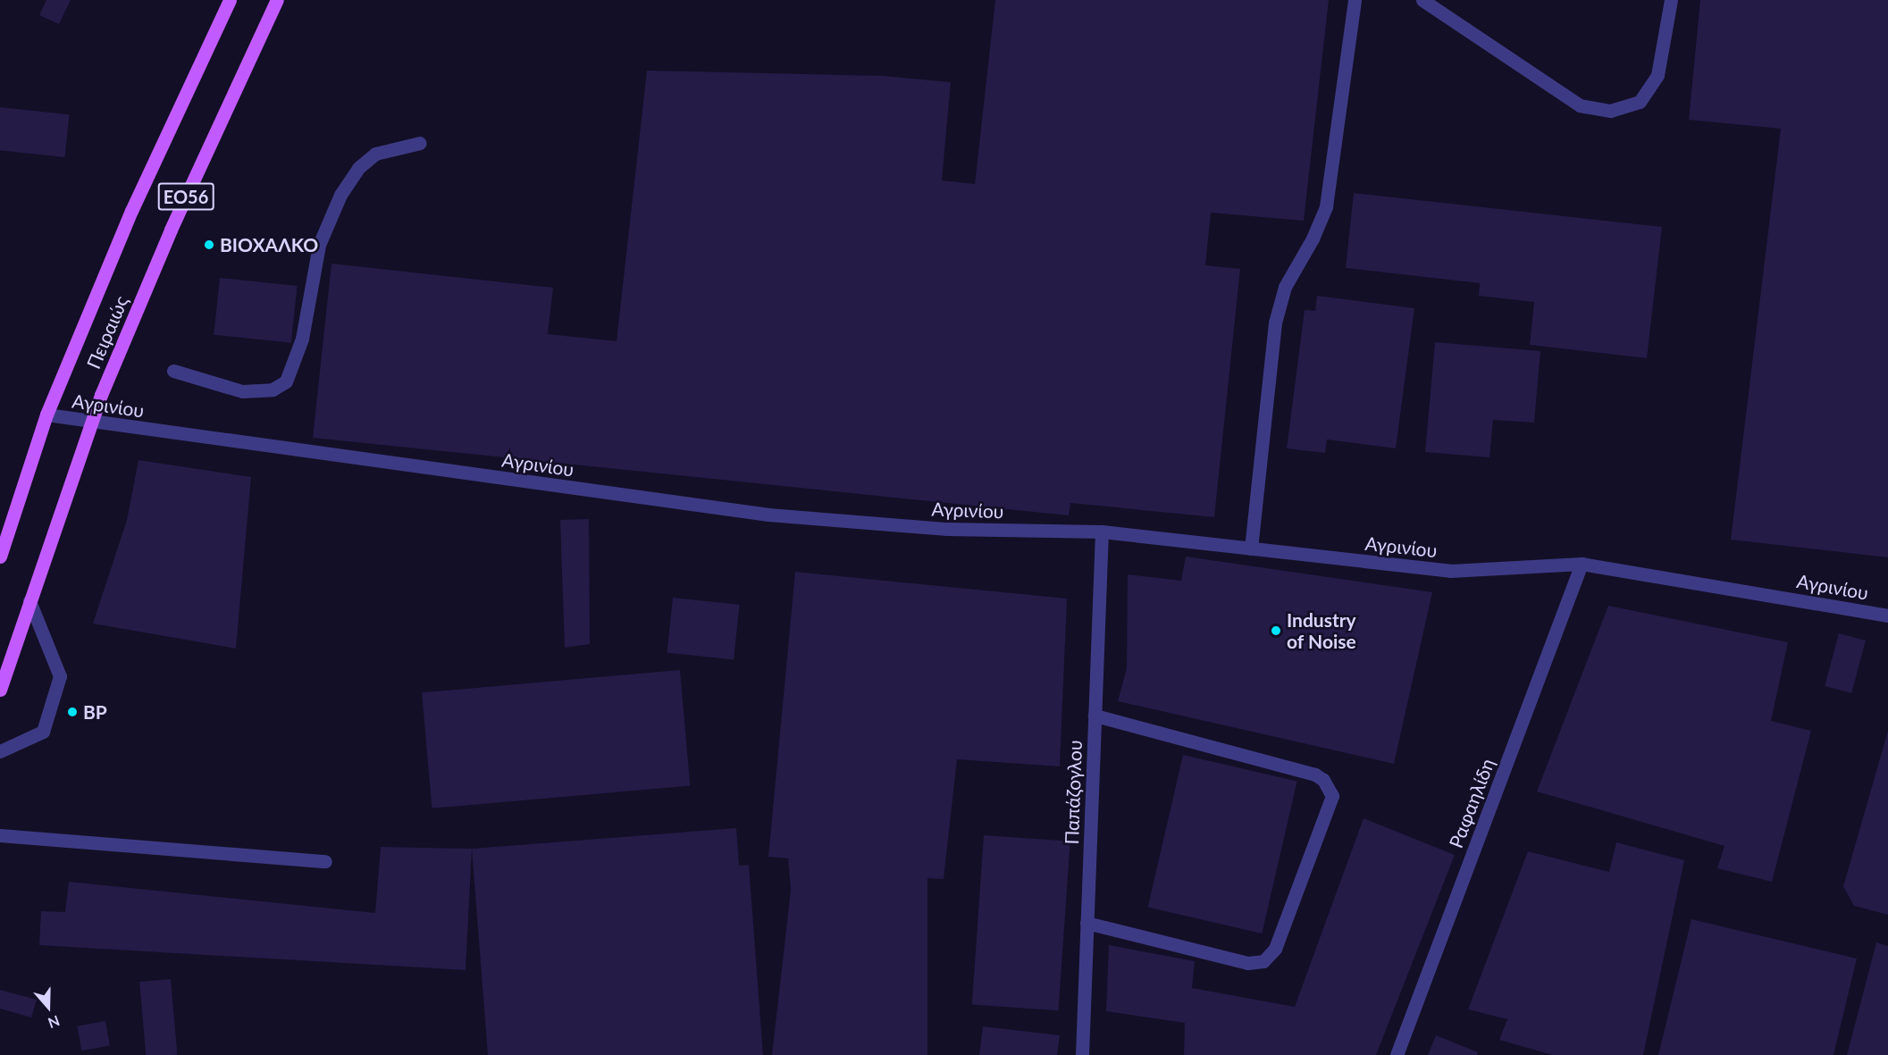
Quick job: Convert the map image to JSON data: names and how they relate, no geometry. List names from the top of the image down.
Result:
{
  "streets": {
    "main road": ["ΕΟ56", "Πειραιώς"],
    "street": ["Αγρινίου", "Παπάζογλου", "Ραφαηλίδη"]
  },
  "crossings": [
    ["Πειραιώς", "Αγρινίου"],
    ["Αγρινίου", "Παπάζογλου"],
    ["Αγρινίου", "Ραφαηλίδη"]
  ],
  "places": ["ΒΙΟΧΑΛΚΟ", "Industry of Noise", "BP"],
  "north": "bottom"
}
